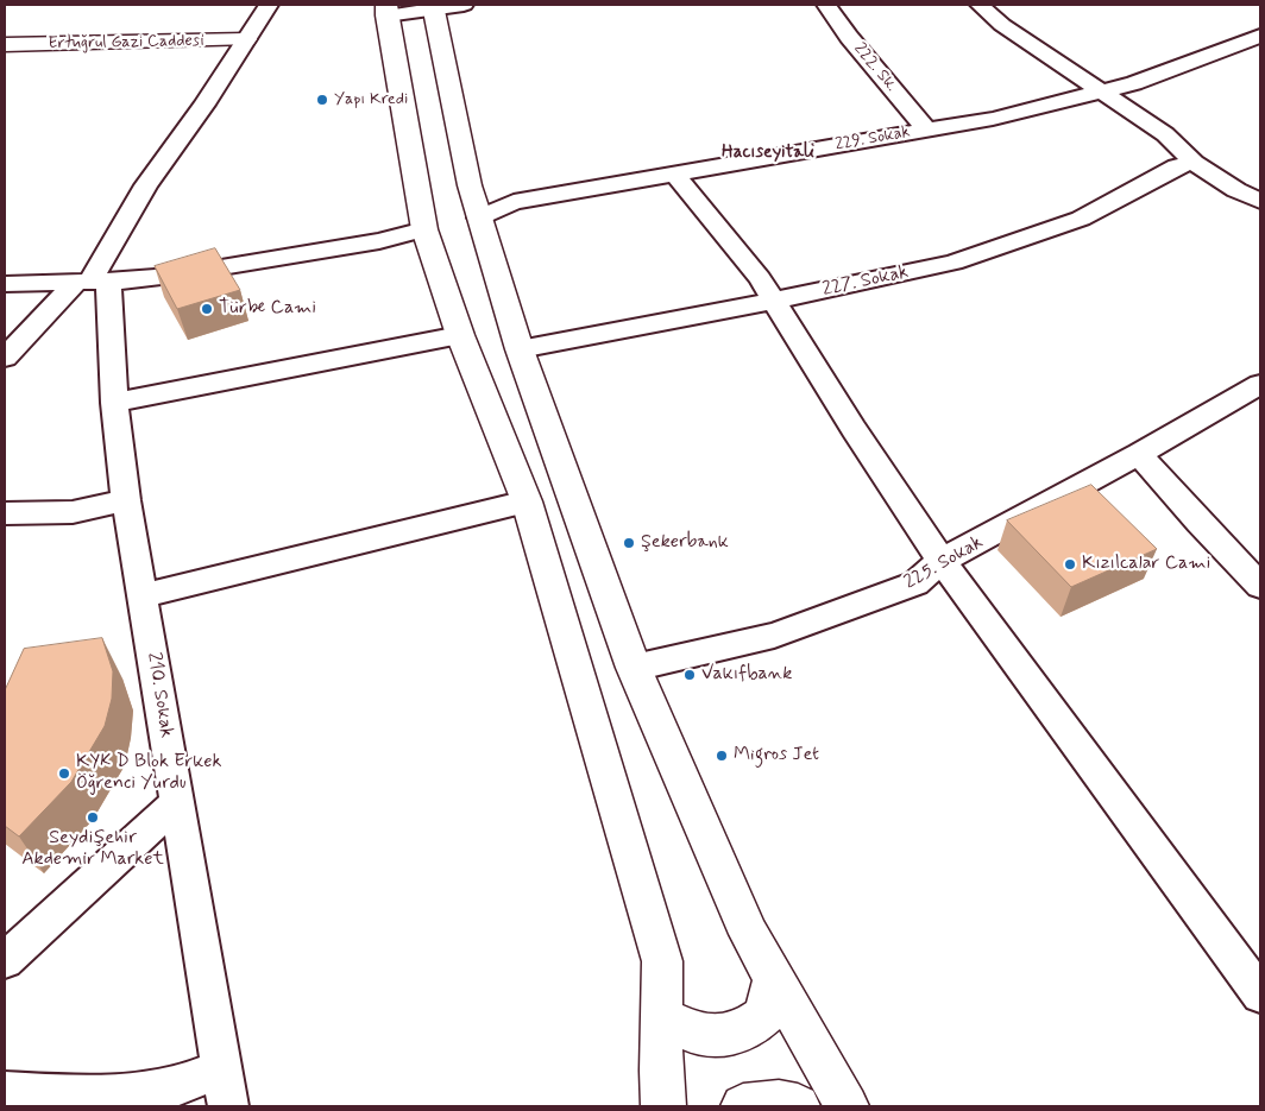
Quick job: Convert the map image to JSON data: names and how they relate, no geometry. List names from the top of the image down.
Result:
{
  "streets": {
    "main road": ["Ertuğrul Gazi Caddesi"],
    "street": [
      "222. Sk.",
      "229. Sokak",
      "227. Sokak",
      "225. Sokak",
      "210. Sokak"
    ]
  },
  "crossings": [
    ["222. Sk.", "229. Sokak"]
  ],
  "districts": ["Hacıseyitali"],
  "places": [
    "Yapı Kredi",
    "Türbe Cami",
    "Şekerbank",
    "Kızılcalar Cami",
    "Vakıfbank",
    "Migros Jet",
    "KYK D Blok Erkek Öğrenci Yurdu",
    "Seydişehir Akdemir Market"
  ]
}
